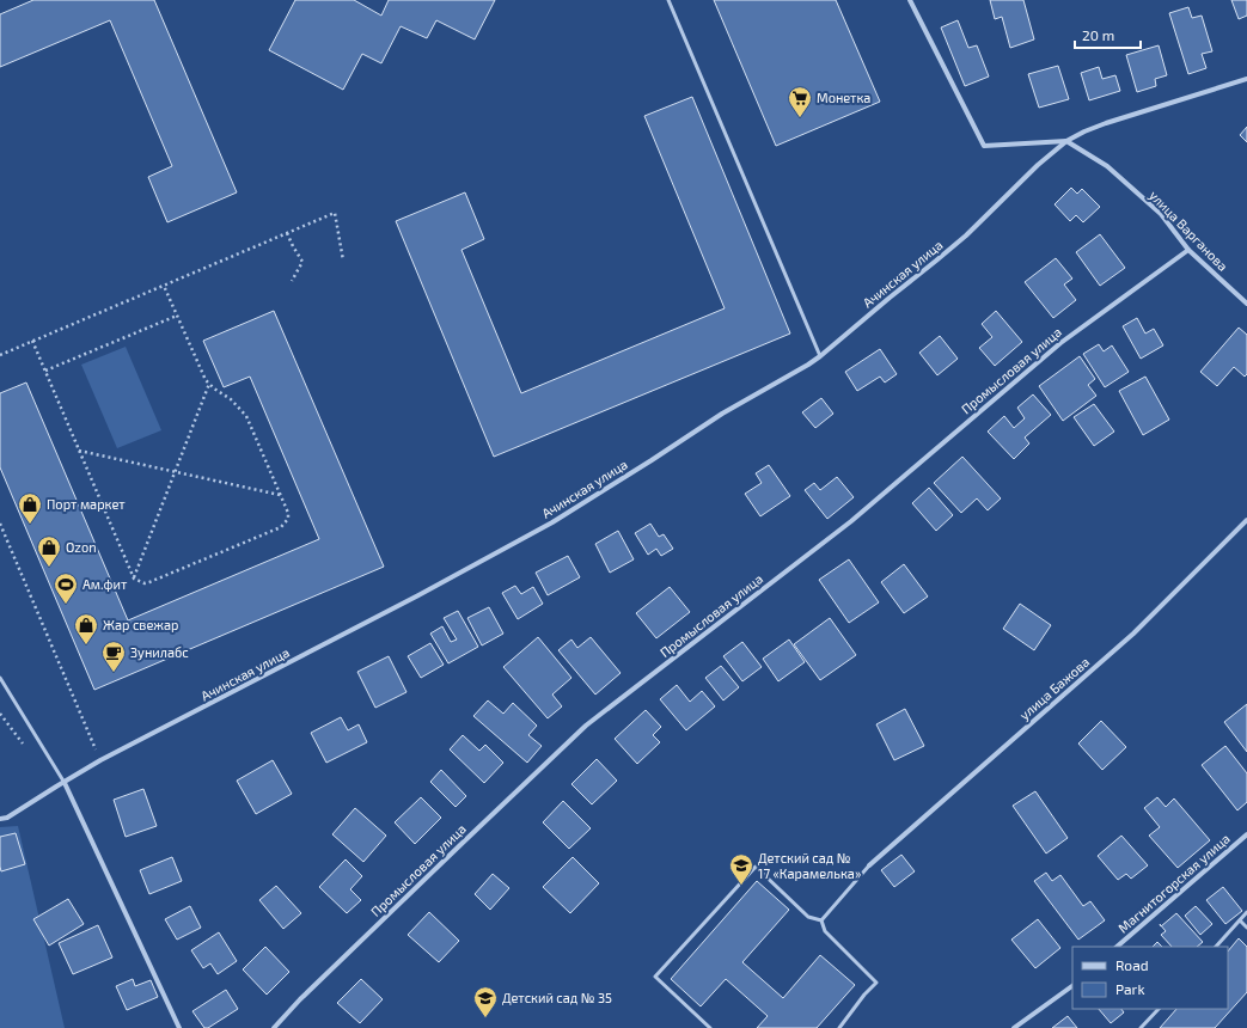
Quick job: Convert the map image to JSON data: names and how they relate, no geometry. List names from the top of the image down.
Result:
{
  "streets": {
    "street": [
      "улица Варганова",
      "Ачинская улица",
      "Промысловая улица",
      "улица Бажова",
      "Магнитогорская улица"
    ]
  },
  "crossings": [
    ["улица Варганова", "Ачинская улица"],
    ["улица Варганова", "Промысловая улица"]
  ],
  "places": {
    "supermarket": ["Монетка"],
    "shop": ["Порт маркет", "Ozon", "Жар свежар"],
    "sports": ["Ам.фит"],
    "cafe": ["Зунилабс"],
    "school or university": ["Детский сад № 17 «Карамелька»", "Детский сад № 35"]
  },
  "legend": ["Road", "Park"],
  "scale_bar": "20 m"
}
